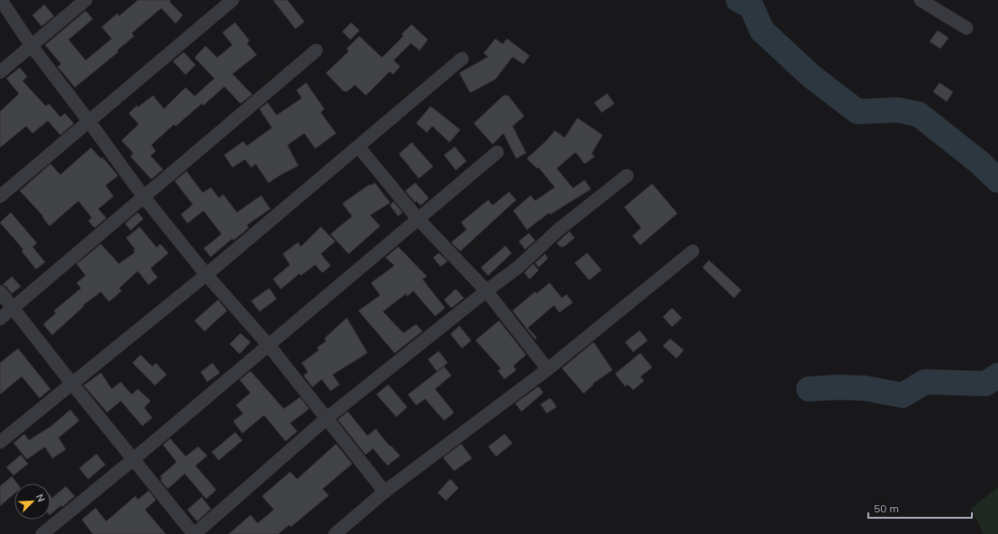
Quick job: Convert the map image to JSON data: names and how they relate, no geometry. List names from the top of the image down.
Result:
{
  "scale_bar": "50 m",
  "north": "top right"
}
